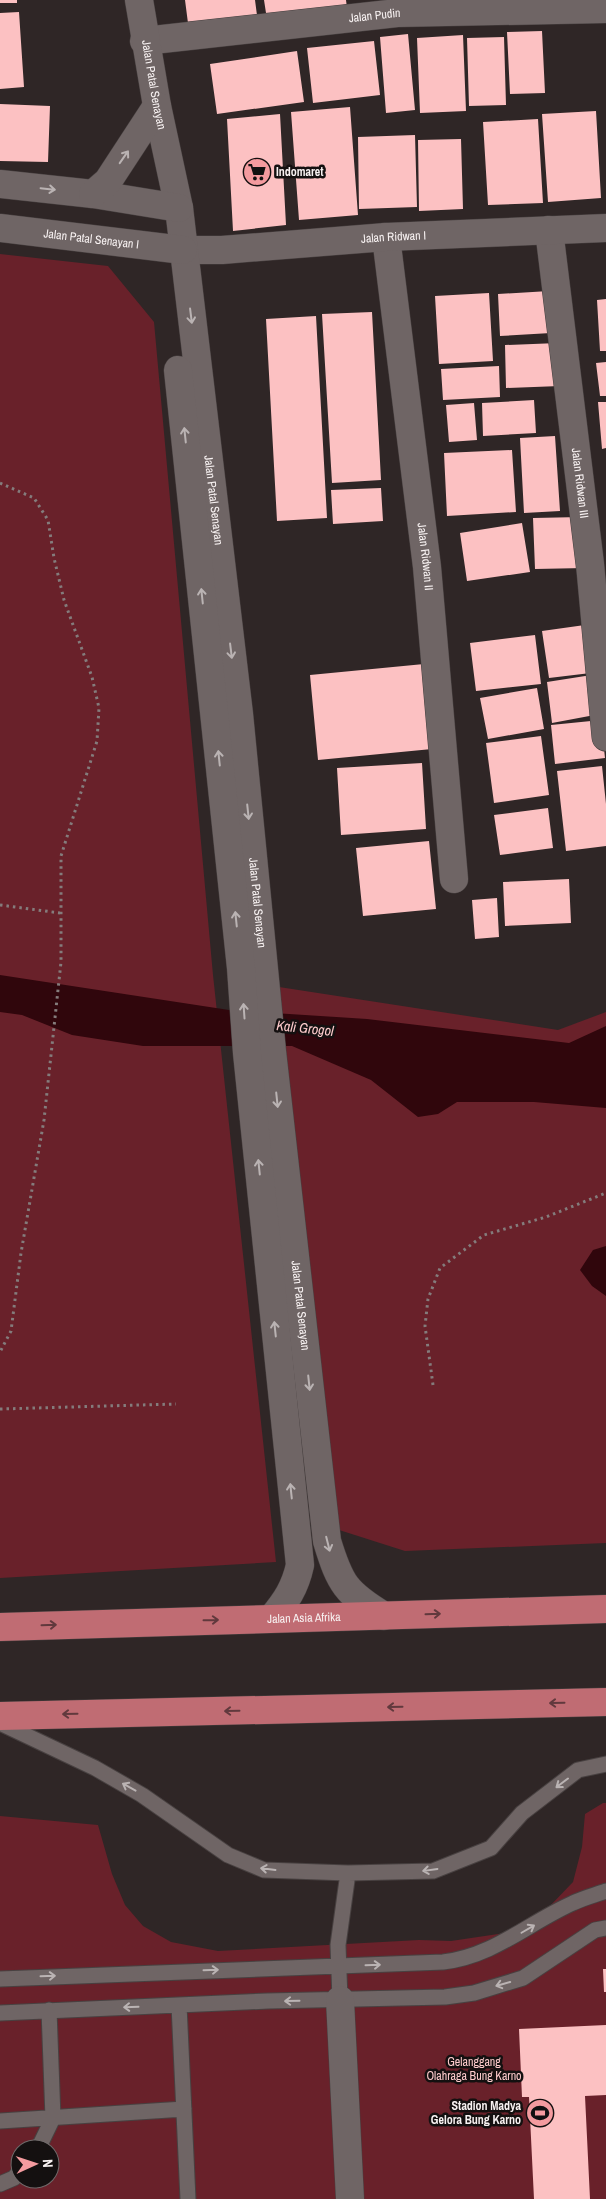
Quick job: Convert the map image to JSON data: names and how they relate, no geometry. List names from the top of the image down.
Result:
{
  "streets": {
    "main road": ["Jalan Asia Afrika"],
    "street": [
      "Jalan Pudin",
      "Jalan Patal Senayan",
      "Jalan Ridwan I",
      "Jalan Patal Senayan I",
      "Jalan Ridwan III",
      "Jalan Ridwan II"
    ]
  },
  "crossings": [
    ["Jalan Pudin", "Jalan Patal Senayan"],
    ["Jalan Patal Senayan", "Jalan Ridwan I"],
    ["Jalan Patal Senayan", "Jalan Patal Senayan I"],
    ["Jalan Patal Senayan", "Jalan Asia Afrika"],
    ["Jalan Ridwan I", "Jalan Patal Senayan I"],
    ["Jalan Ridwan I", "Jalan Ridwan III"],
    ["Jalan Ridwan I", "Jalan Ridwan II"]
  ],
  "water": ["Kali Grogol"],
  "parks": ["Gelanggang Olahraga Bung Karno"],
  "places": {
    "supermarket": ["Indomaret"],
    "sports": ["Stadion Madya Gelora Bung Karno"]
  },
  "north": "right"
}
